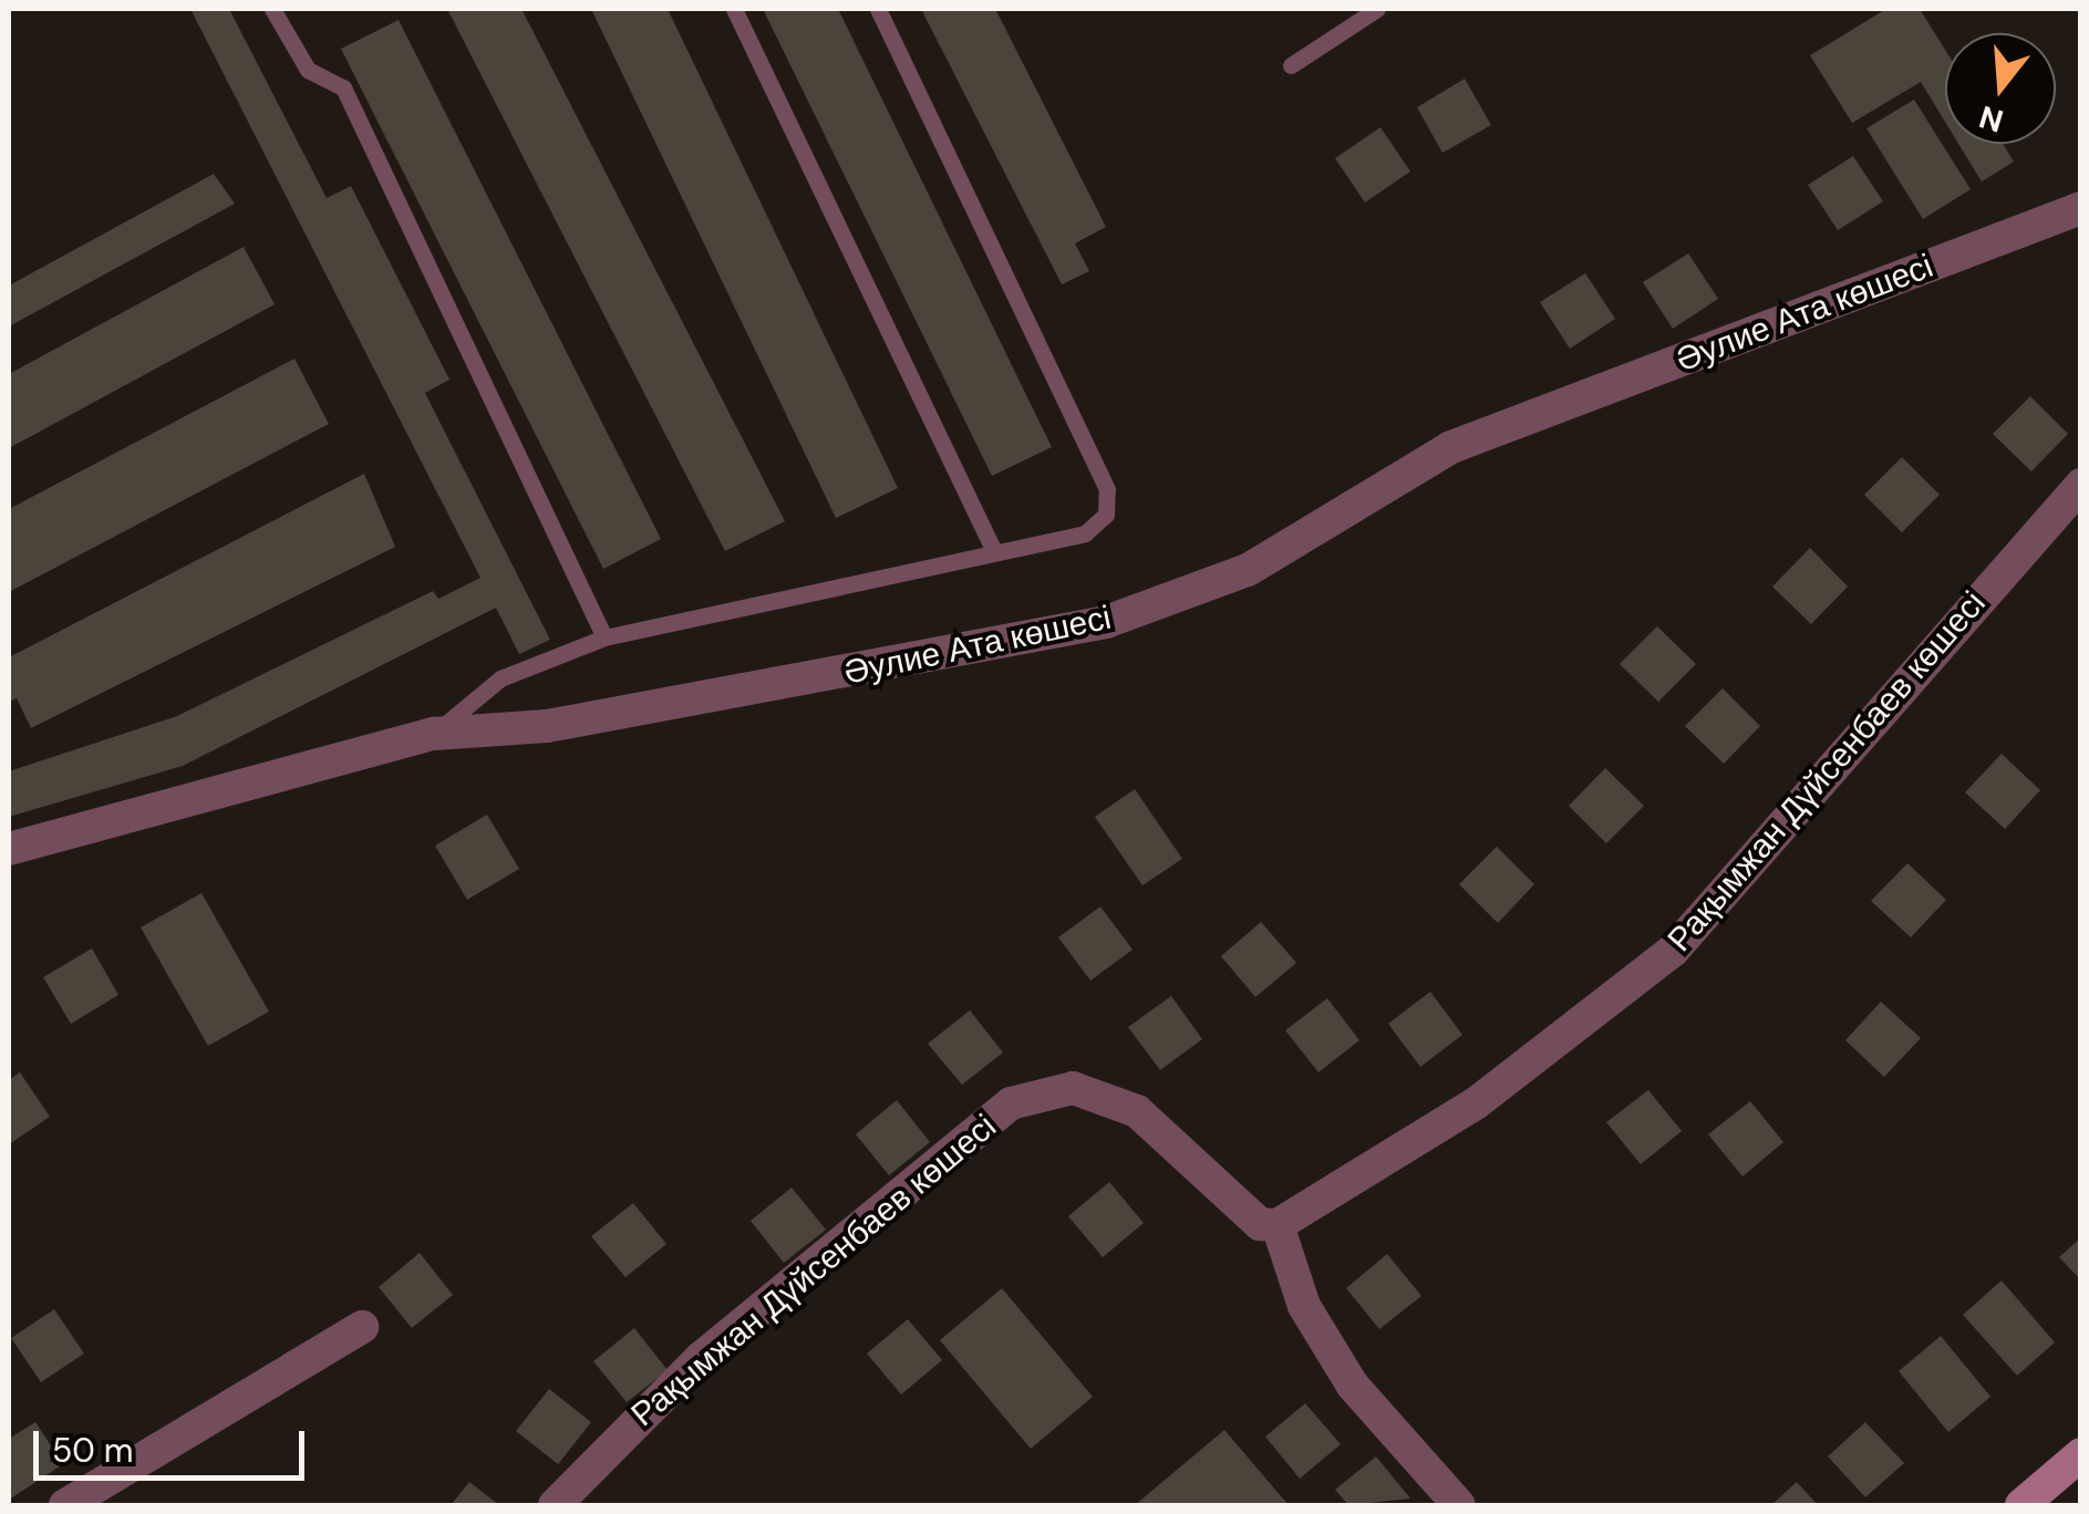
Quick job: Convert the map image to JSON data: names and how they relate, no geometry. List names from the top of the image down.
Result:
{
  "streets": {
    "street": ["Әулие Ата көшесі", "Рақымжан Дүйсенбаев көшесі"]
  },
  "scale_bar": "50 m",
  "north": "bottom"
}
